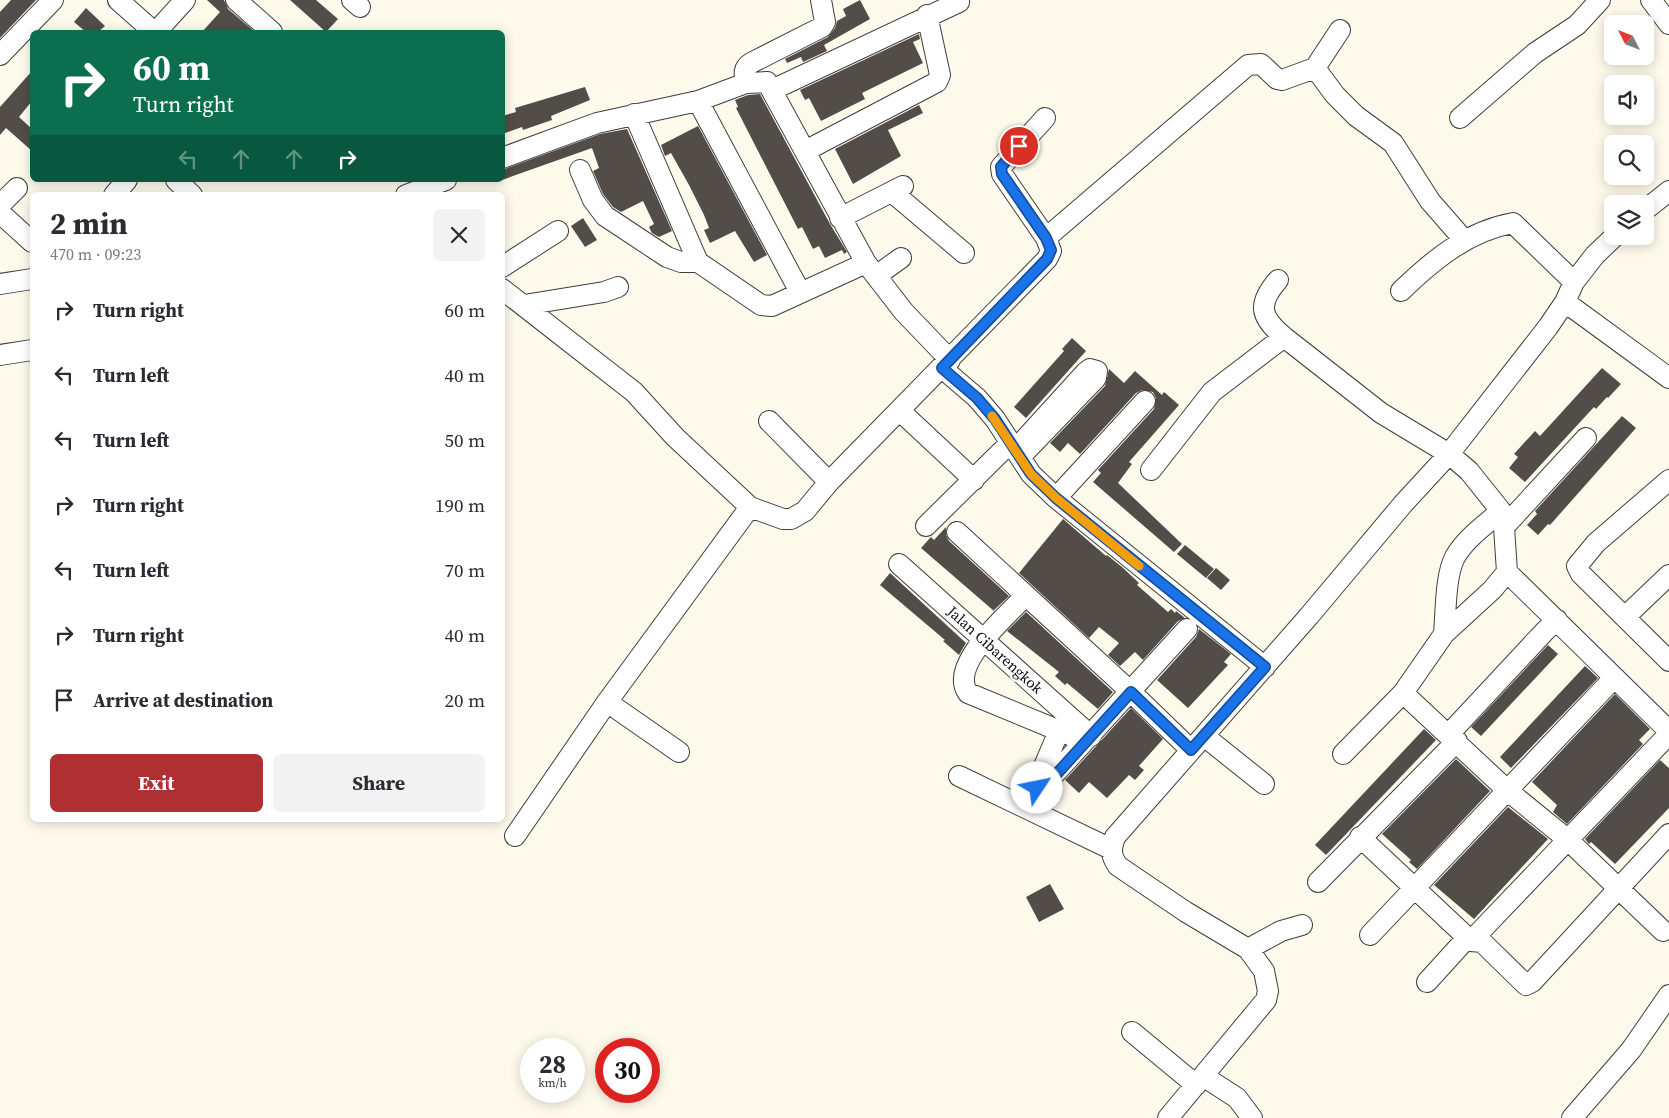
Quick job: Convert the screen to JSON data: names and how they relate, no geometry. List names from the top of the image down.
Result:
{
  "streets": {
    "street": ["Jalan Cibarengkok"]
  },
  "north": "top left",
  "page": {
    "turn": ["60 m", "Turn right"],
    "heading": ["2 min", "470 m · 09:23"],
    "list": [
      {
        "name": "Turn right",
        "value": "60 m"
      },
      {
        "name": "Turn left",
        "value": "40 m"
      },
      {
        "name": "Turn left",
        "value": "50 m"
      },
      {
        "name": "Turn right",
        "value": "190 m"
      },
      {
        "name": "Turn left",
        "value": "70 m"
      },
      {
        "name": "Turn right",
        "value": "40 m"
      },
      {
        "name": "Arrive at destination",
        "value": "20 m"
      }
    ],
    "buttons": ["Exit", "Share"],
    "speed": "28 km/h",
    "limit": "30"
  }
}
